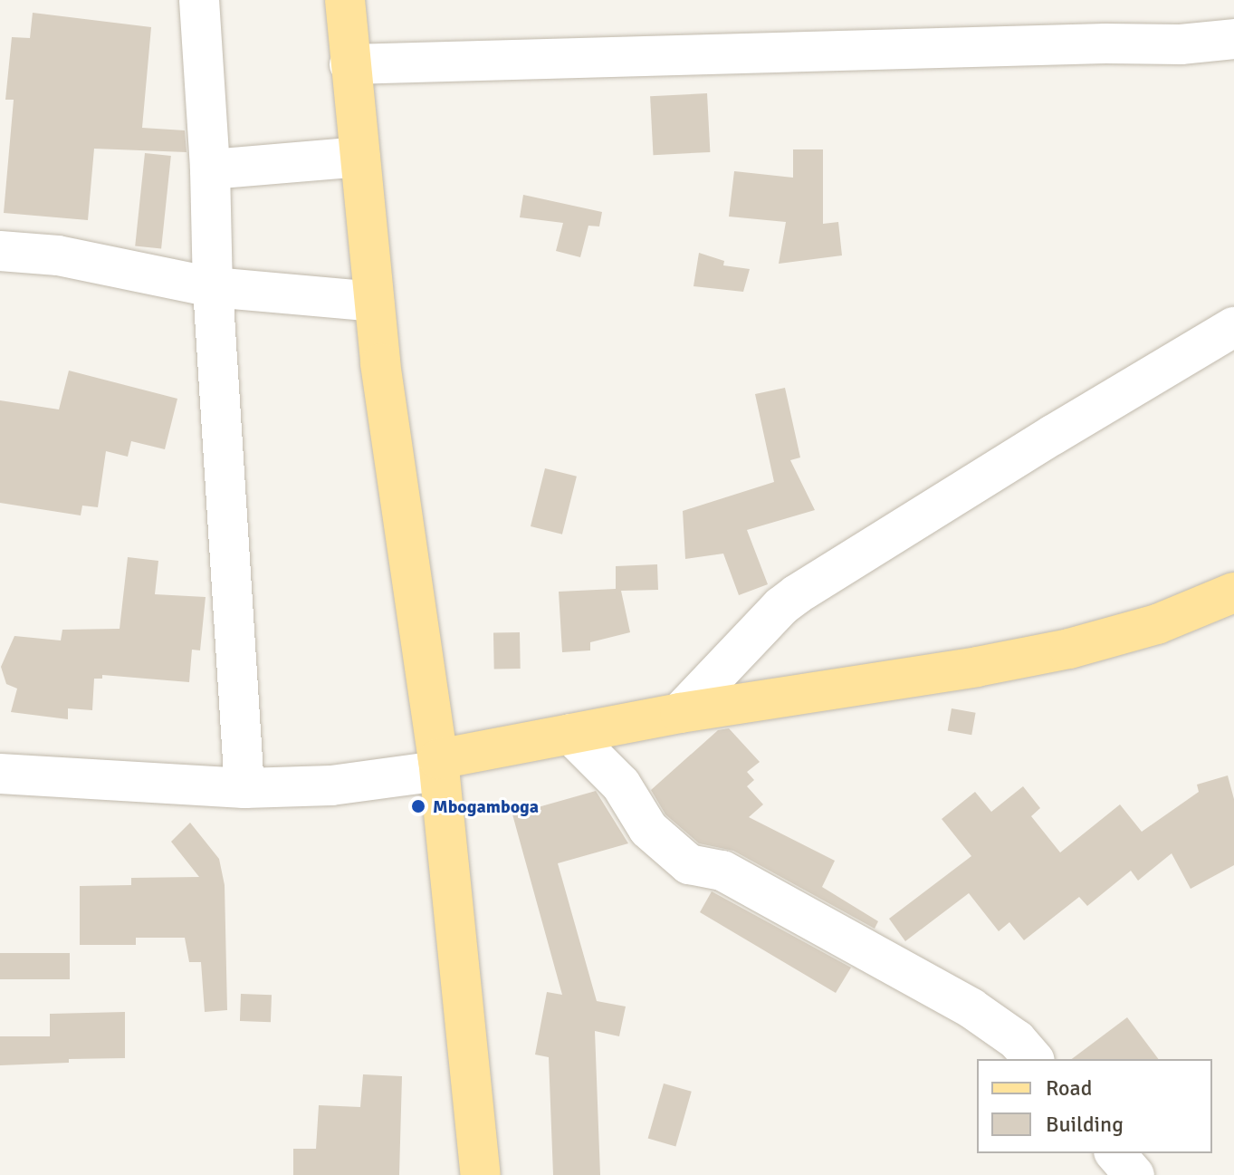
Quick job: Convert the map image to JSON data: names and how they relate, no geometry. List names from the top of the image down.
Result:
{
  "places": ["Mbogamboga"],
  "legend": ["Road", "Building"]
}
